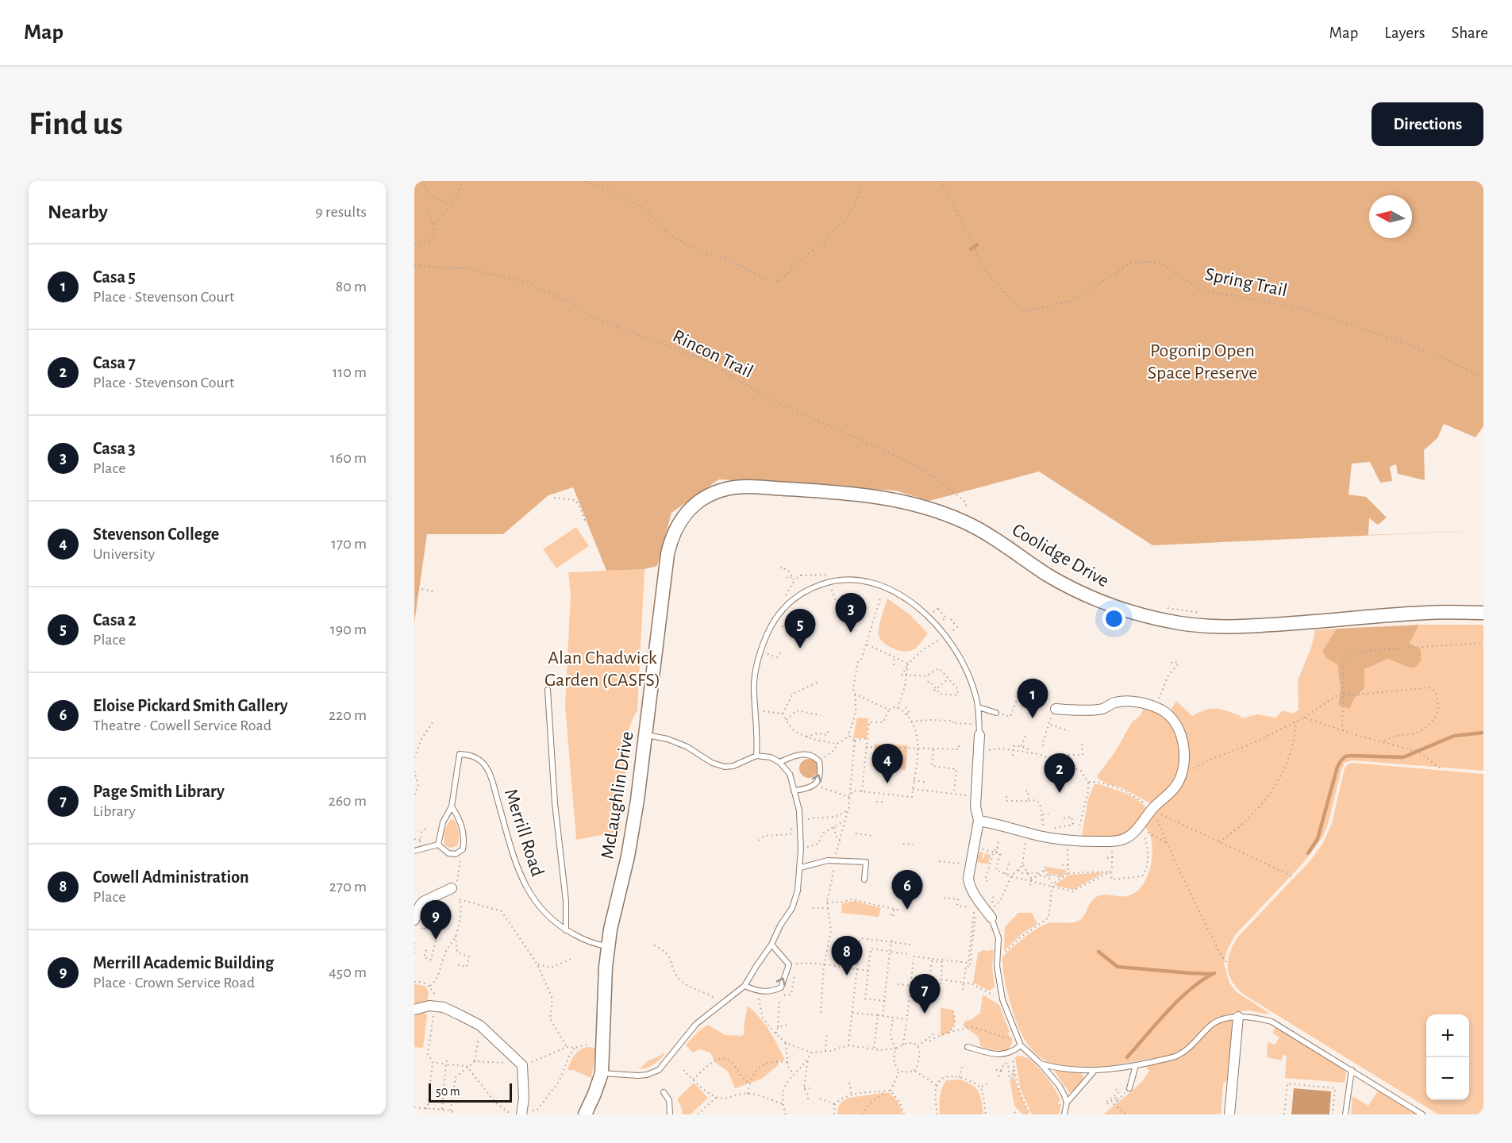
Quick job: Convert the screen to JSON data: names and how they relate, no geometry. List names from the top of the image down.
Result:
{
  "streets": {
    "street": ["Coolidge Drive", "McLaughlin Drive"],
    "lane": ["Merrill Road"],
    "path": ["Spring Trail", "Rincon Trail"]
  },
  "crossings": [
    ["Rincon Trail", "Coolidge Drive"],
    ["Coolidge Drive", "McLaughlin Drive"],
    ["McLaughlin Drive", "Merrill Road"]
  ],
  "parks": ["Pogonip Open Space Preserve", "Alan Chadwick Garden (CASFS)"],
  "scale_bar": "50 m",
  "north": "left",
  "page": {
    "header": "Map",
    "nav": ["Map", "Layers", "Share"],
    "buttons": "Directions",
    "title": "Find us",
    "heading": ["Nearby", "9 results"],
    "list": [
      {
        "mark": "1",
        "name": "Casa 5",
        "note": "Place · Stevenson Court",
        "value": "80 m"
      },
      {
        "mark": "2",
        "name": "Casa 7",
        "note": "Place · Stevenson Court",
        "value": "110 m"
      },
      {
        "mark": "3",
        "name": "Casa 3",
        "note": "Place",
        "value": "160 m"
      },
      {
        "mark": "4",
        "name": "Stevenson College",
        "note": "University",
        "value": "170 m"
      },
      {
        "mark": "5",
        "name": "Casa 2",
        "note": "Place",
        "value": "190 m"
      },
      {
        "mark": "6",
        "name": "Eloise Pickard Smith Gallery",
        "note": "Theatre · Cowell Service Road",
        "value": "220 m"
      },
      {
        "mark": "7",
        "name": "Page Smith Library",
        "note": "Library",
        "value": "260 m"
      },
      {
        "mark": "8",
        "name": "Cowell Administration",
        "note": "Place",
        "value": "270 m"
      },
      {
        "mark": "9",
        "name": "Merrill Academic Building",
        "note": "Place · Crown Service Road",
        "value": "450 m"
      }
    ],
    "pins": [
      "3",
      "5",
      "1",
      "4",
      "2",
      "6",
      "9",
      "8",
      "7"
    ],
    "map_buttons": ["+", "−"],
    "scale": "50 m"
  }
}
